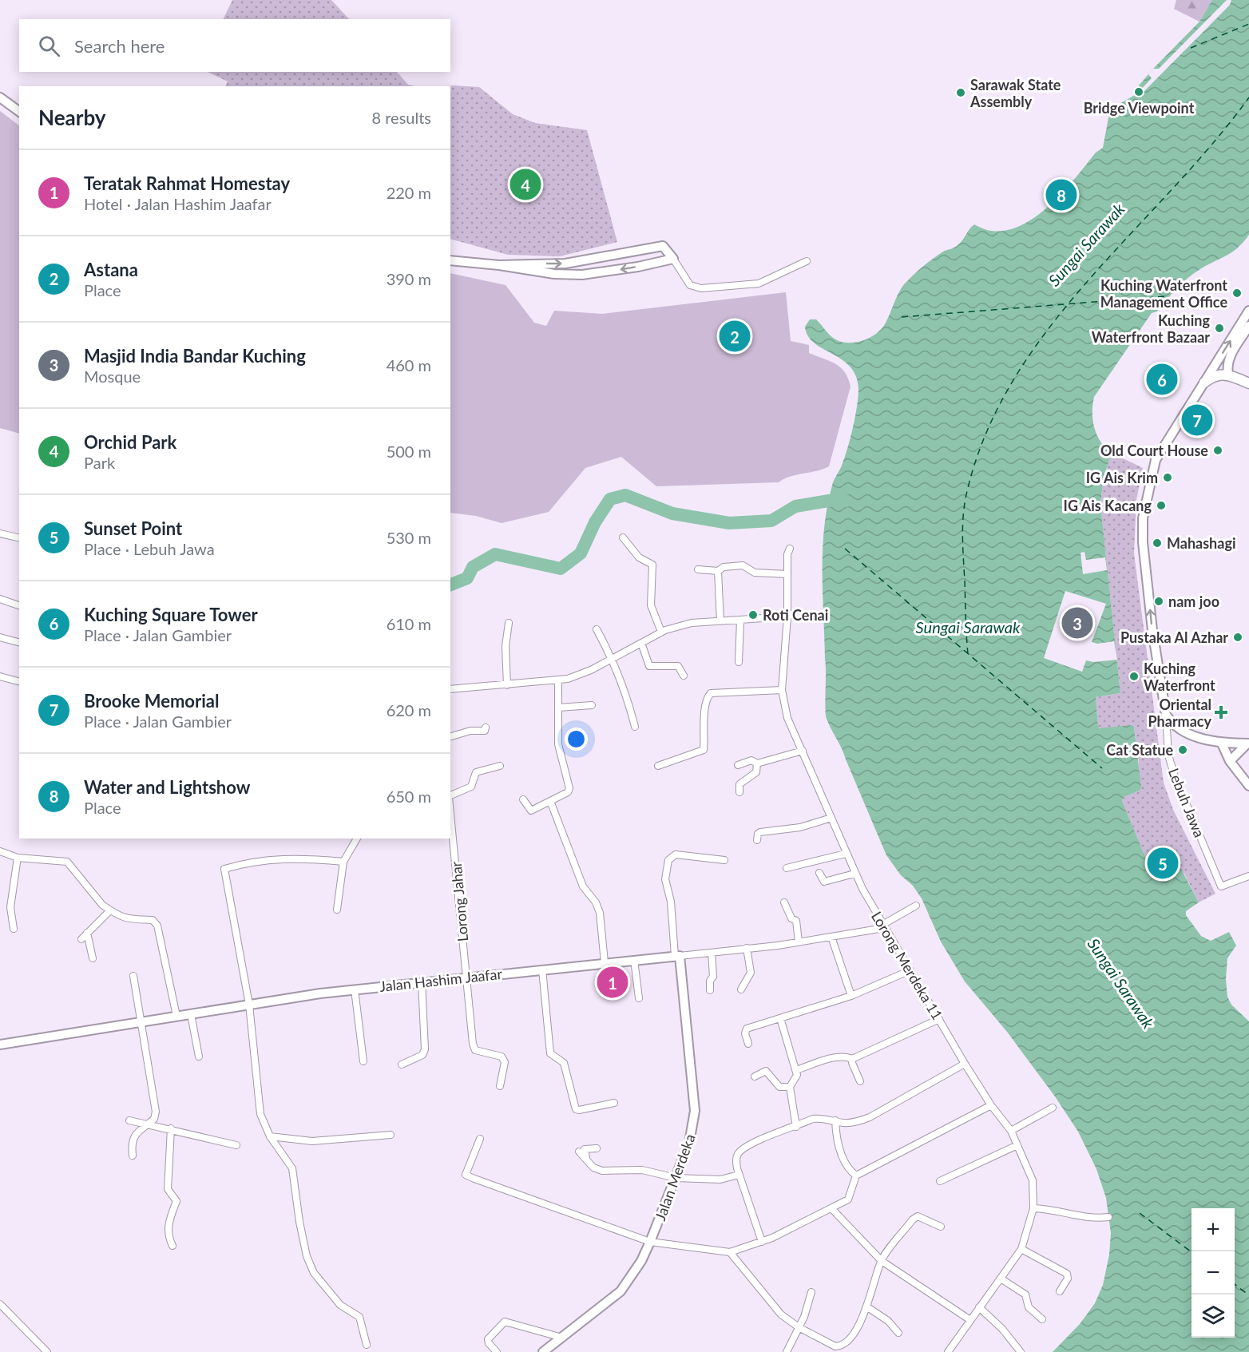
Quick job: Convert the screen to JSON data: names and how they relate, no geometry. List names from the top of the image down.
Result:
{
  "streets": {
    "street": [
      "Lebuh Jawa",
      "Lorong Jahar",
      "Lorong Merdeka 11",
      "Jalan Hashim Jaafar",
      "Jalan Merdeka"
    ]
  },
  "crossings": [
    ["Lorong Jahar", "Jalan Hashim Jaafar"],
    ["Lorong Merdeka 11", "Jalan Hashim Jaafar"],
    ["Jalan Hashim Jaafar", "Jalan Merdeka"]
  ],
  "water": ["Sungai Sarawak"],
  "places": {
    "other": [
      "Bridge Viewpoint",
      "Sarawak State Assembly",
      "Kuching Waterfront Management Office",
      "Kuching Waterfront Bazaar",
      "Old Court House",
      "IG Ais Krim",
      "IG Ais Kacang",
      "Mahashagi",
      "nam joo",
      "Roti Cenai",
      "Pustaka Al Azhar",
      "Kuching Waterfront",
      "Cat Statue"
    ],
    "health": ["Oriental Pharmacy"]
  },
  "page": {
    "search": "Search here",
    "heading": ["Nearby", "8 results"],
    "list": [
      {
        "mark": "1",
        "name": "Teratak Rahmat Homestay",
        "note": "Hotel · Jalan Hashim Jaafar",
        "value": "220 m"
      },
      {
        "mark": "2",
        "name": "Astana",
        "note": "Place",
        "value": "390 m"
      },
      {
        "mark": "3",
        "name": "Masjid India Bandar Kuching",
        "note": "Mosque",
        "value": "460 m"
      },
      {
        "mark": "4",
        "name": "Orchid Park",
        "note": "Park",
        "value": "500 m"
      },
      {
        "mark": "5",
        "name": "Sunset Point",
        "note": "Place · Lebuh Jawa",
        "value": "530 m"
      },
      {
        "mark": "6",
        "name": "Kuching Square Tower",
        "note": "Place · Jalan Gambier",
        "value": "610 m"
      },
      {
        "mark": "7",
        "name": "Brooke Memorial",
        "note": "Place · Jalan Gambier",
        "value": "620 m"
      },
      {
        "mark": "8",
        "name": "Water and Lightshow",
        "note": "Place",
        "value": "650 m"
      }
    ],
    "pins": [
      "4",
      "8",
      "2",
      "6",
      "7",
      "3",
      "5",
      "1"
    ],
    "map_buttons": ["+", "−"]
  }
}
